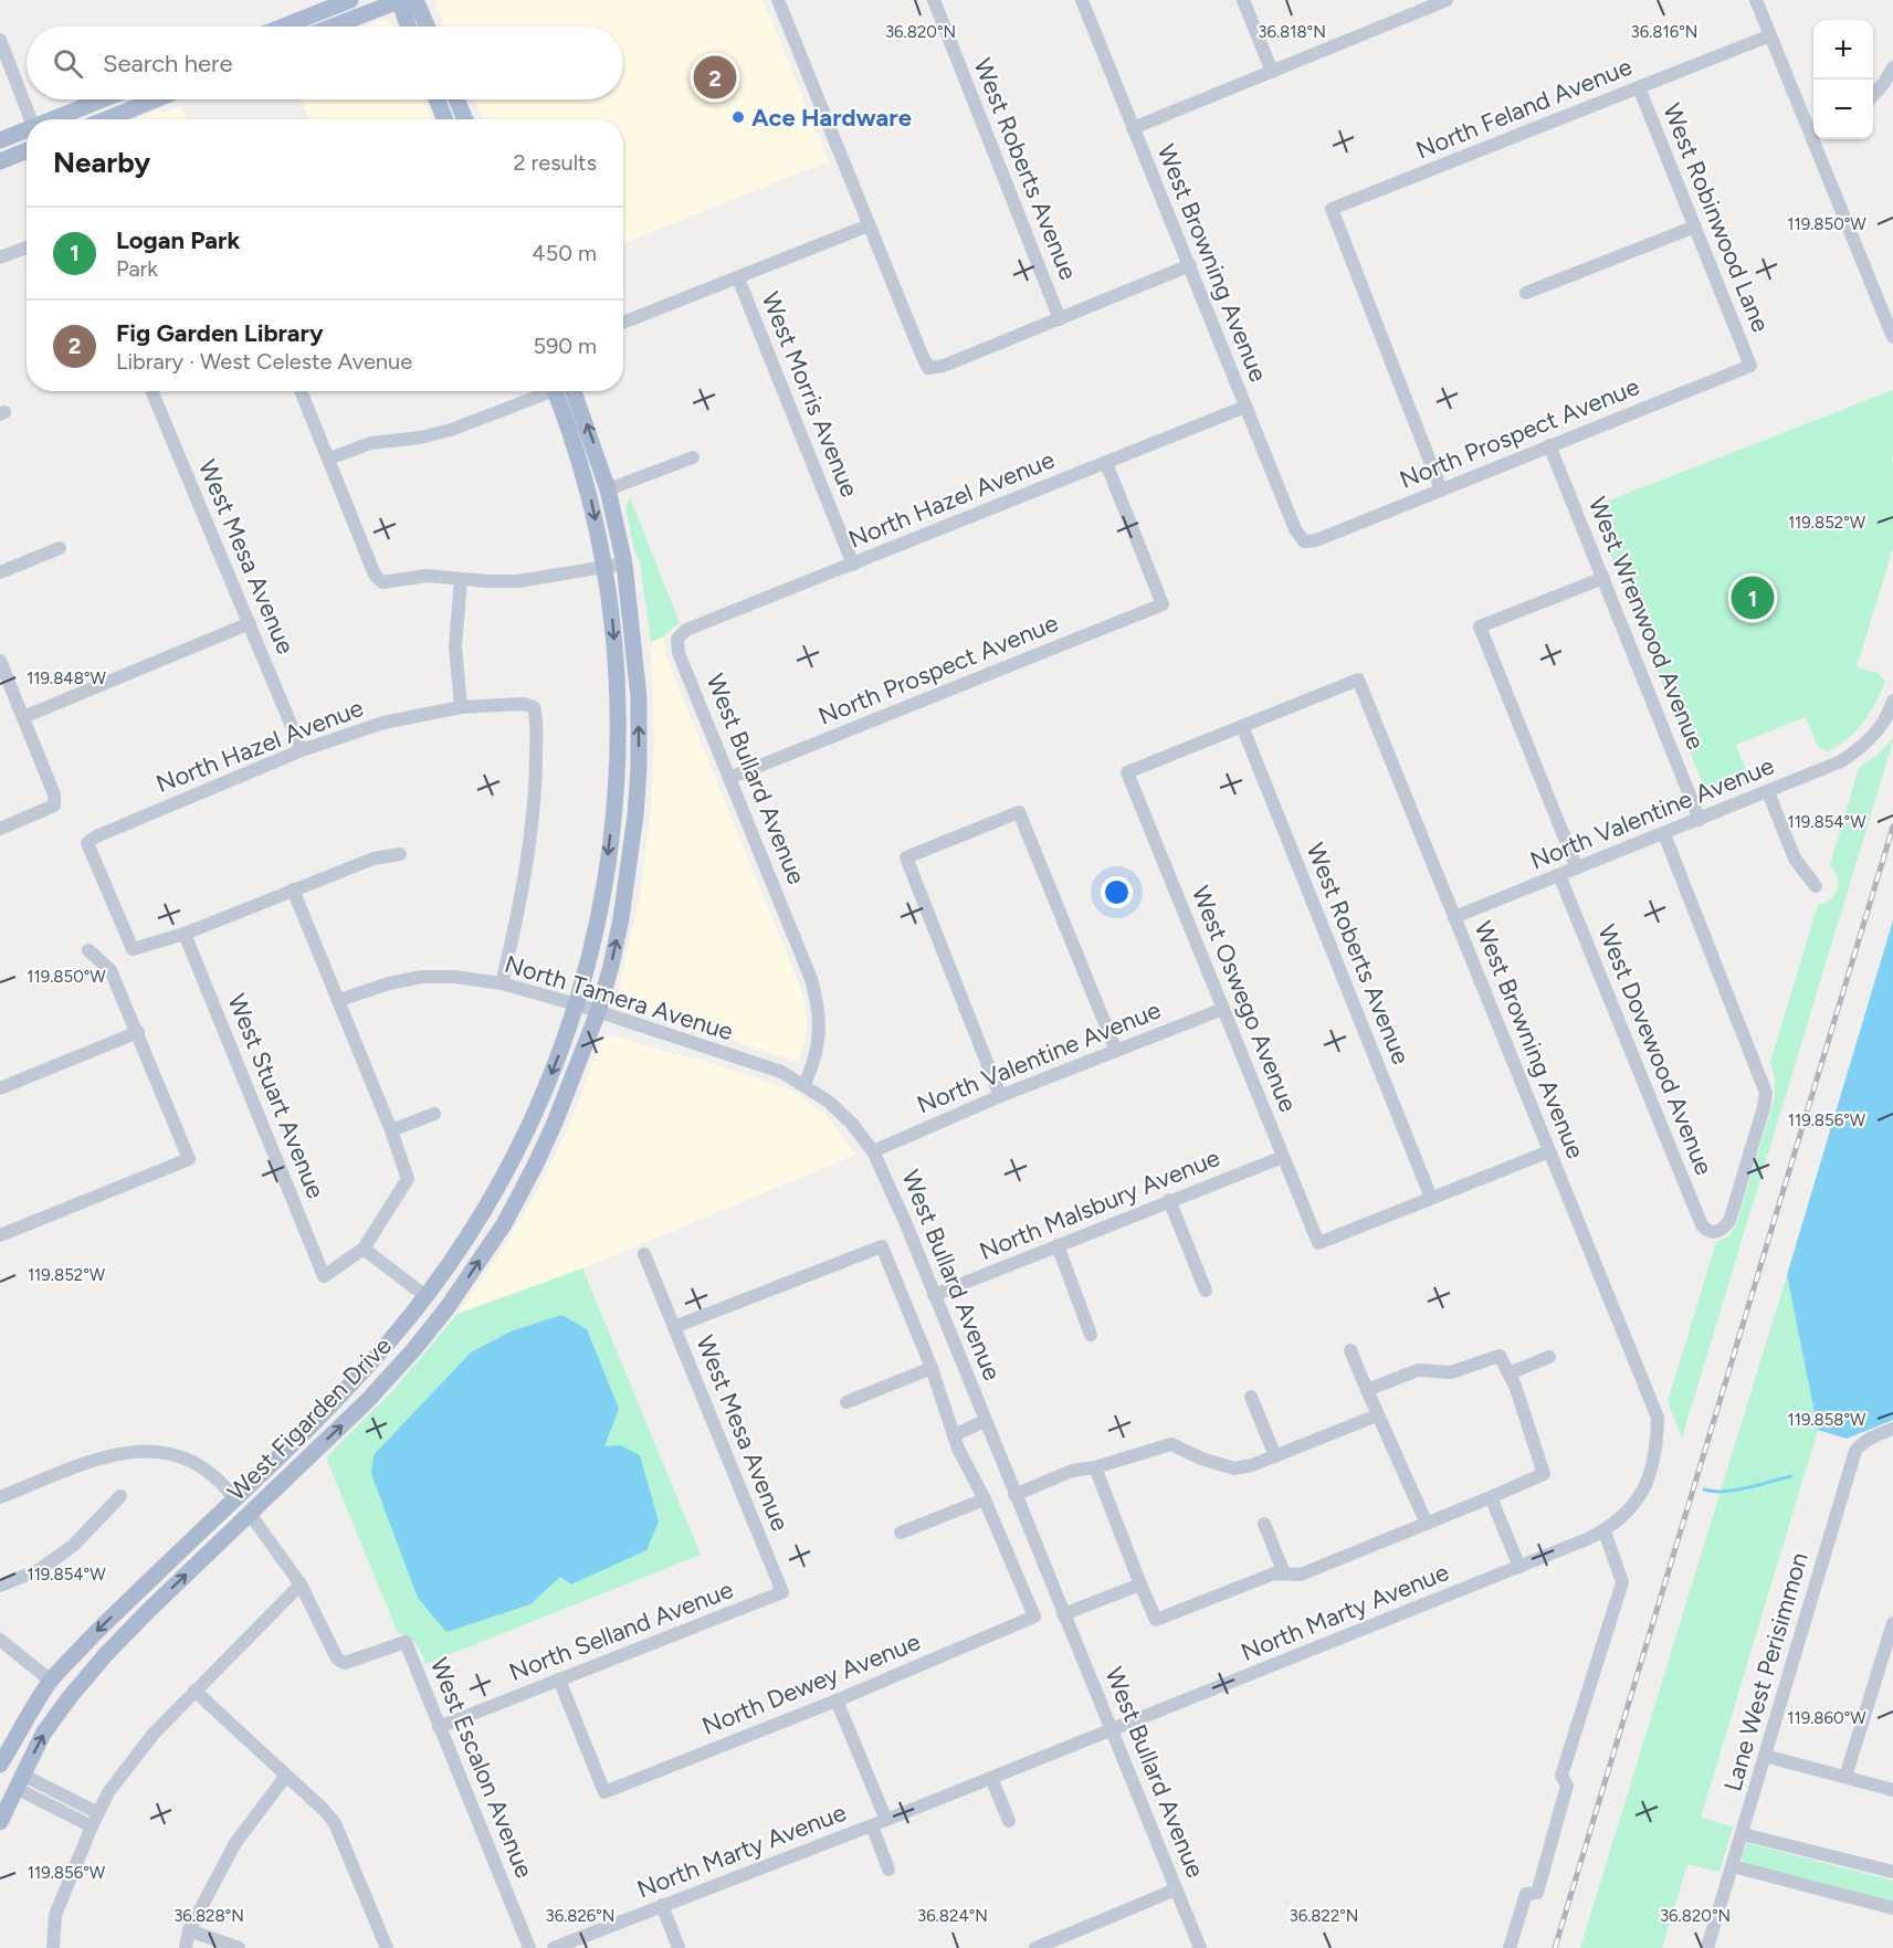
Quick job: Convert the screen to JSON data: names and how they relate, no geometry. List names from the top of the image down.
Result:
{
  "streets": {
    "main road": ["West Figarden Drive"],
    "street": [
      "North Feland Avenue",
      "West Roberts Avenue",
      "West Robinwood Lane",
      "West Browning Avenue",
      "West Morris Avenue",
      "North Prospect Avenue",
      "North Hazel Avenue",
      "West Mesa Avenue",
      "West Wrenwood Avenue",
      "West Bullard Avenue",
      "North Valentine Avenue",
      "North Tamera Avenue",
      "West Oswego Avenue",
      "West Dovewood Avenue",
      "West Stuart Avenue",
      "North Malsbury Avenue",
      "North Marty Avenue",
      "North Selland Avenue",
      "Lane West Perisimmon",
      "North Dewey Avenue",
      "West Escalon Avenue"
    ]
  },
  "crossings": [
    ["North Feland Avenue", "West Robinwood Lane"],
    ["North Feland Avenue", "North Prospect Avenue"],
    ["West Roberts Avenue", "West Browning Avenue"],
    ["West Roberts Avenue", "West Oswego Avenue"],
    ["West Robinwood Lane", "North Prospect Avenue"],
    ["West Browning Avenue", "North Prospect Avenue"],
    ["West Browning Avenue", "North Hazel Avenue"],
    ["West Browning Avenue", "North Valentine Avenue"],
    ["West Browning Avenue", "West Oswego Avenue"],
    ["West Browning Avenue", "North Marty Avenue"],
    ["West Morris Avenue", "North Hazel Avenue"],
    ["North Prospect Avenue", "North Hazel Avenue"],
    ["North Prospect Avenue", "West Wrenwood Avenue"],
    ["North Prospect Avenue", "West Bullard Avenue"],
    ["North Hazel Avenue", "West Mesa Avenue"],
    ["North Hazel Avenue", "West Bullard Avenue"],
    ["North Hazel Avenue", "North Tamera Avenue"],
    ["North Hazel Avenue", "West Stuart Avenue"],
    ["West Mesa Avenue", "North Selland Avenue"],
    ["West Wrenwood Avenue", "North Valentine Avenue"],
    ["West Bullard Avenue", "North Valentine Avenue"],
    ["West Bullard Avenue", "North Tamera Avenue"],
    ["West Bullard Avenue", "North Malsbury Avenue"],
    ["West Bullard Avenue", "North Marty Avenue"],
    ["North Valentine Avenue", "West Oswego Avenue"],
    ["North Valentine Avenue", "West Dovewood Avenue"],
    ["North Tamera Avenue", "West Figarden Drive"],
    ["West Oswego Avenue", "North Malsbury Avenue"],
    ["North Selland Avenue", "North Dewey Avenue"],
    ["North Selland Avenue", "West Escalon Avenue"]
  ],
  "places": ["Ace Hardware"],
  "page": {
    "map_buttons": ["+", "−"],
    "search": "Search here",
    "pins": ["2", "1"],
    "heading": ["Nearby", "2 results"],
    "list": [
      {
        "mark": "1",
        "name": "Logan Park",
        "note": "Park",
        "value": "450 m"
      },
      {
        "mark": "2",
        "name": "Fig Garden Library",
        "note": "Library · West Celeste Avenue",
        "value": "590 m"
      }
    ]
  },
  "coordinates": [
    "36.820°N",
    "36.818°N",
    "36.816°N",
    "119.850°W",
    "119.852°W",
    "119.848°W",
    "119.854°W",
    "119.856°W",
    "119.858°W",
    "119.860°W",
    "36.828°N",
    "36.826°N",
    "36.824°N",
    "36.822°N"
  ]
}
